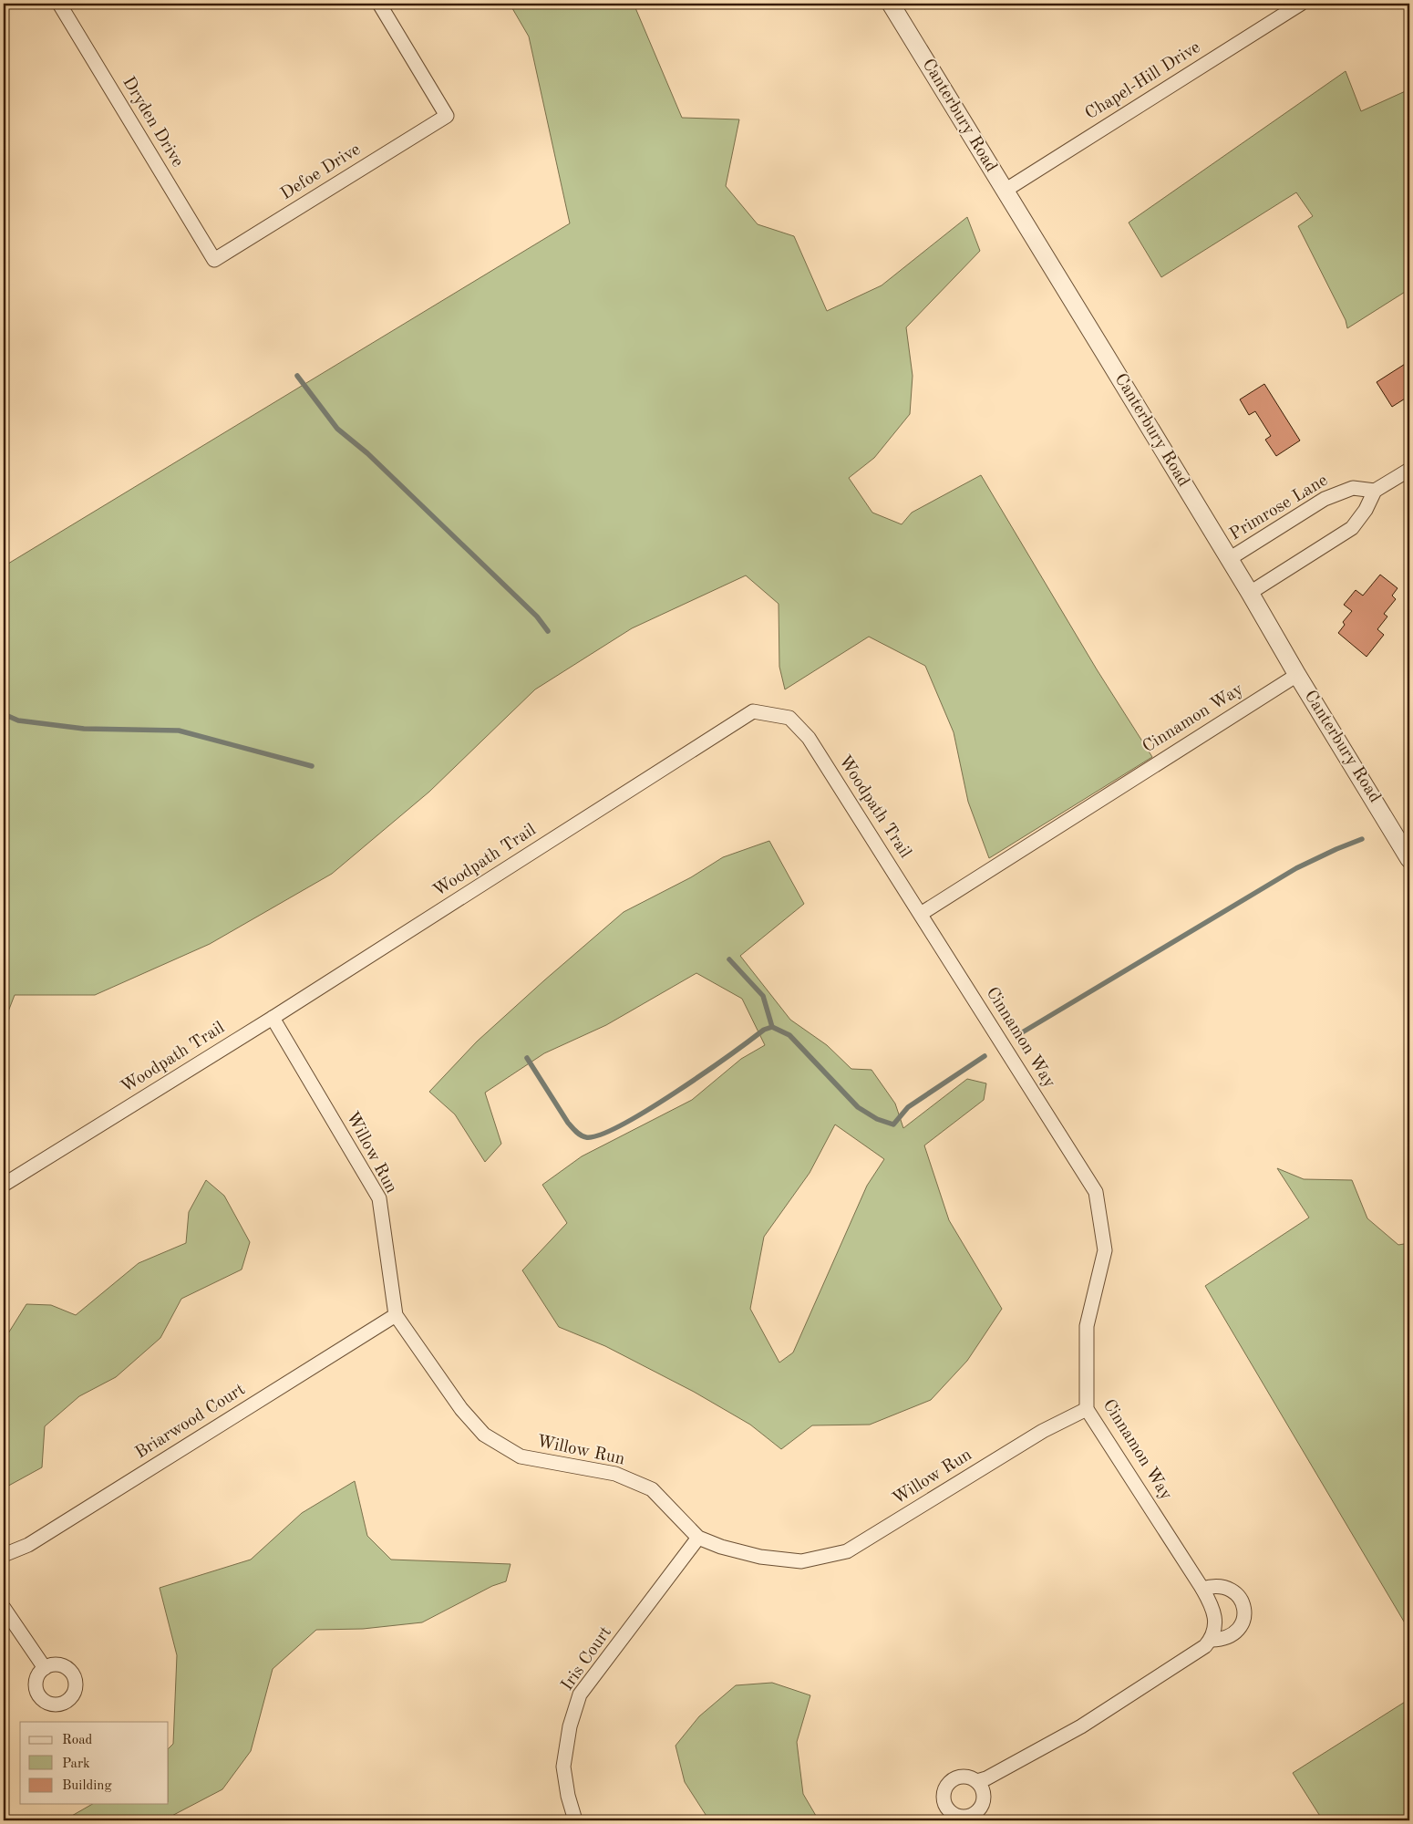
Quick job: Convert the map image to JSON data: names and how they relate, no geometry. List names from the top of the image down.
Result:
{
  "streets": {
    "street": [
      "Chapel-Hill Drive",
      "Canterbury Road",
      "Dryden Drive",
      "Defoe Drive",
      "Primrose Lane",
      "Cinnamon Way",
      "Woodpath Trail",
      "Willow Run",
      "Briarwood Court",
      "Iris Court"
    ]
  },
  "crossings": [
    ["Chapel-Hill Drive", "Canterbury Road"],
    ["Canterbury Road", "Primrose Lane"],
    ["Canterbury Road", "Cinnamon Way"],
    ["Dryden Drive", "Defoe Drive"],
    ["Cinnamon Way", "Woodpath Trail"],
    ["Cinnamon Way", "Willow Run"],
    ["Woodpath Trail", "Willow Run"],
    ["Willow Run", "Briarwood Court"],
    ["Willow Run", "Iris Court"]
  ],
  "legend": ["Road", "Park", "Building"]
}
